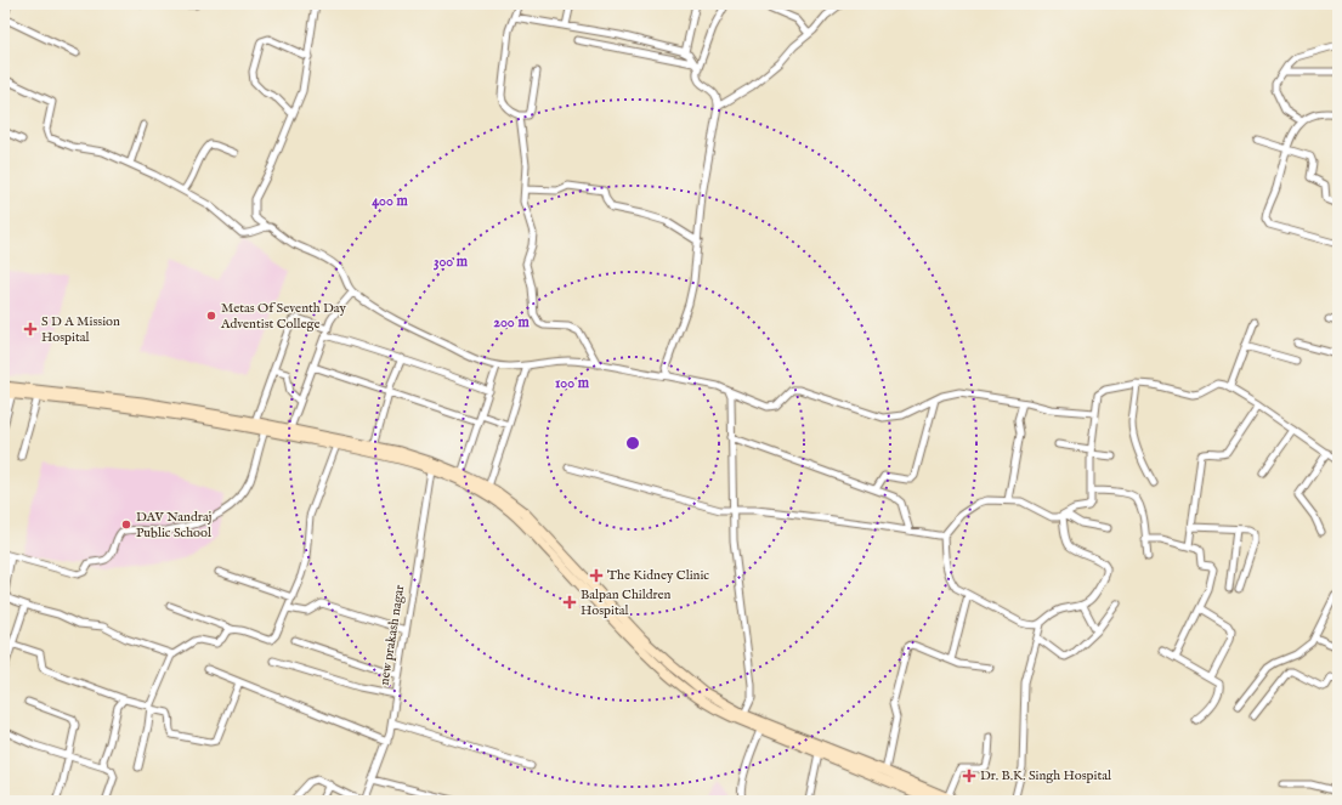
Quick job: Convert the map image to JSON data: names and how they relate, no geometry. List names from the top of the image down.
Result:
{
  "streets": {
    "street": ["new prakash nagar"]
  },
  "places": {
    "other": ["Metas Of Seventh Day Adventist College", "DAV Nandraj Public School"],
    "health": [
      "S D A Mission Hospital",
      "The Kidney Clinic",
      "Balpan Children Hospital",
      "Dr. B.K. Singh Hospital"
    ]
  },
  "rings": [
    "400 m",
    "300 m",
    "200 m",
    "100 m"
  ]
}
